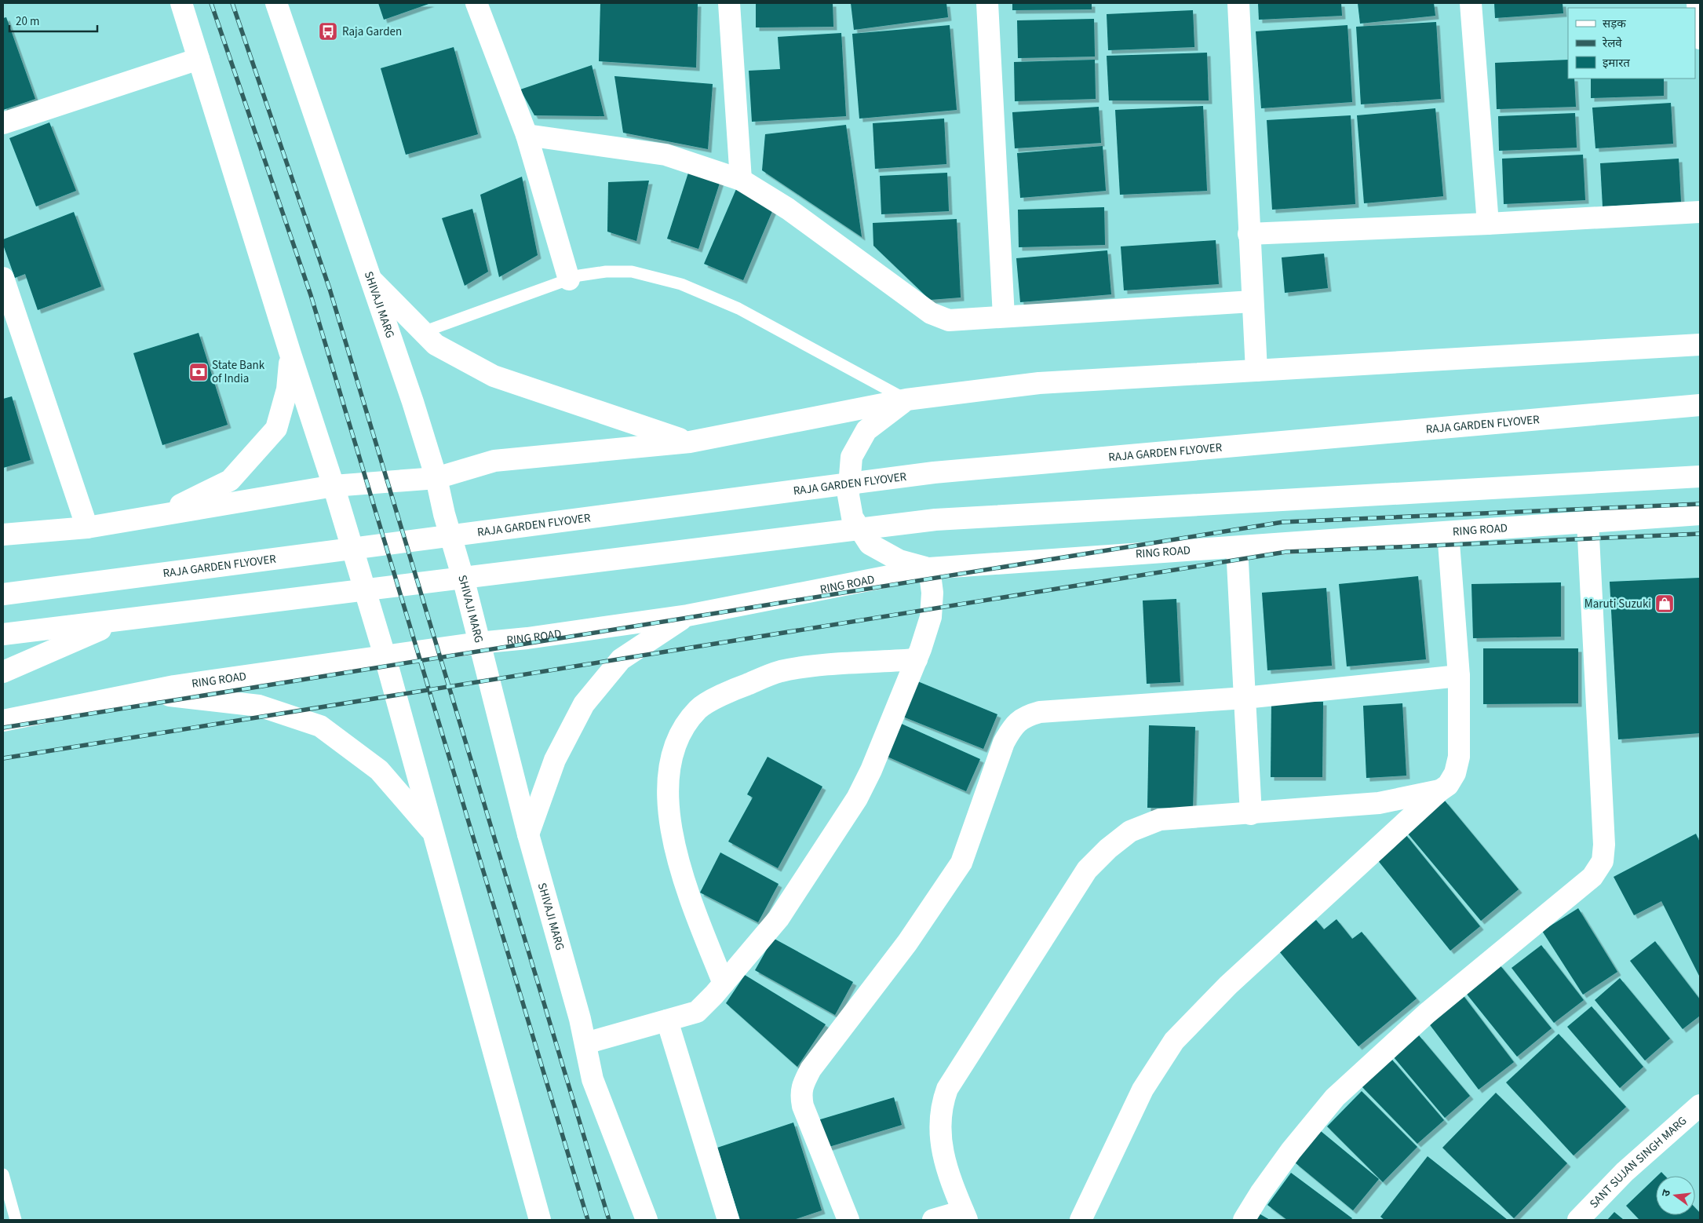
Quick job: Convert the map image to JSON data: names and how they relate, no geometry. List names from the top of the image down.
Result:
{
  "streets": {
    "main road": [
      "SHIVAJI MARG",
      "RAJA GARDEN FLYOVER",
      "RING ROAD",
      "SANT SUJAN SINGH MARG"
    ]
  },
  "crossings": [
    ["SHIVAJI MARG", "RING ROAD"]
  ],
  "places": {
    "bus stop": ["Raja Garden"],
    "bank": ["State Bank of India"],
    "shop": ["Maruti Suzuki"]
  },
  "legend": ["सड़क", "रेलवे", "इमारत"],
  "scale_bar": "20 m",
  "north": "left"
}
